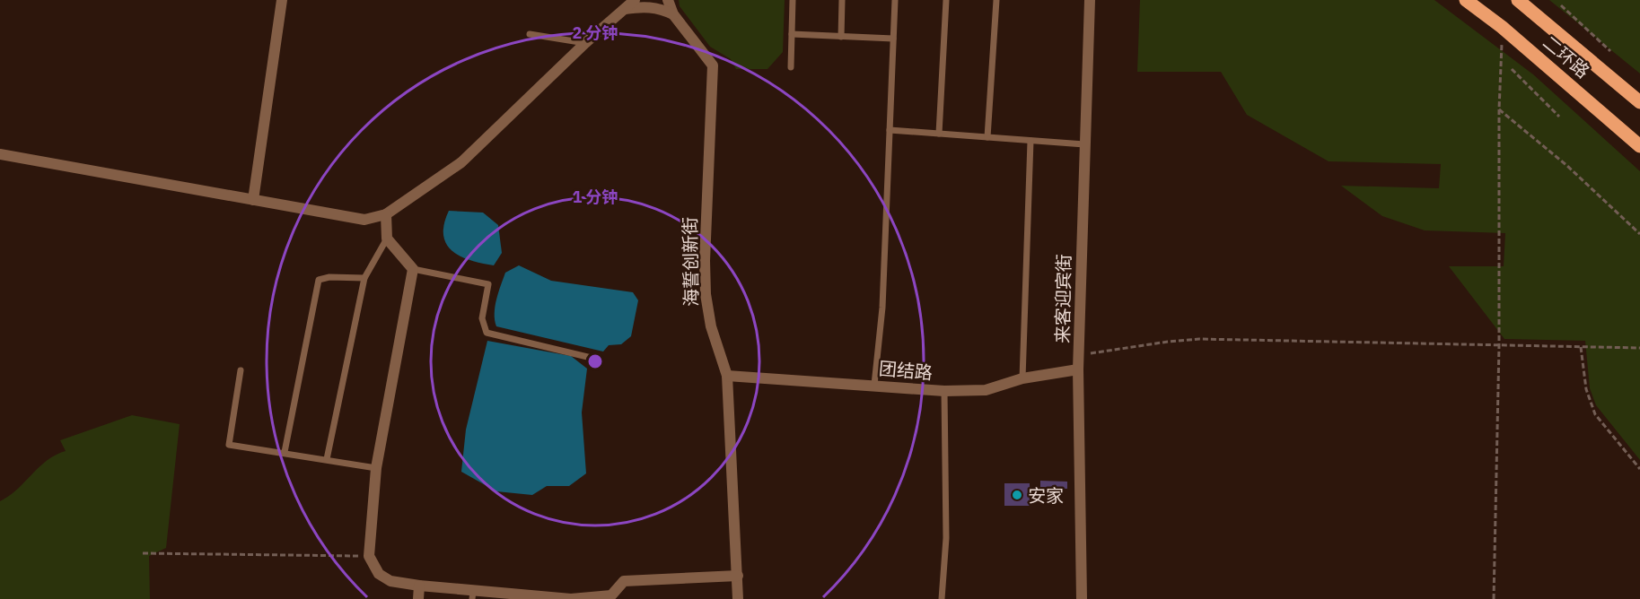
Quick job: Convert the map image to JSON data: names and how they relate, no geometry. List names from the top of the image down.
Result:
{
  "streets": {
    "main road": ["二环路"],
    "street": ["海誓创新街", "来客迎宾街", "团结路"]
  },
  "crossings": [
    ["海誓创新街", "团结路"],
    ["来客迎宾街", "团结路"]
  ],
  "places": ["安家"],
  "rings": ["2 分钟", "1 分钟"]
}
